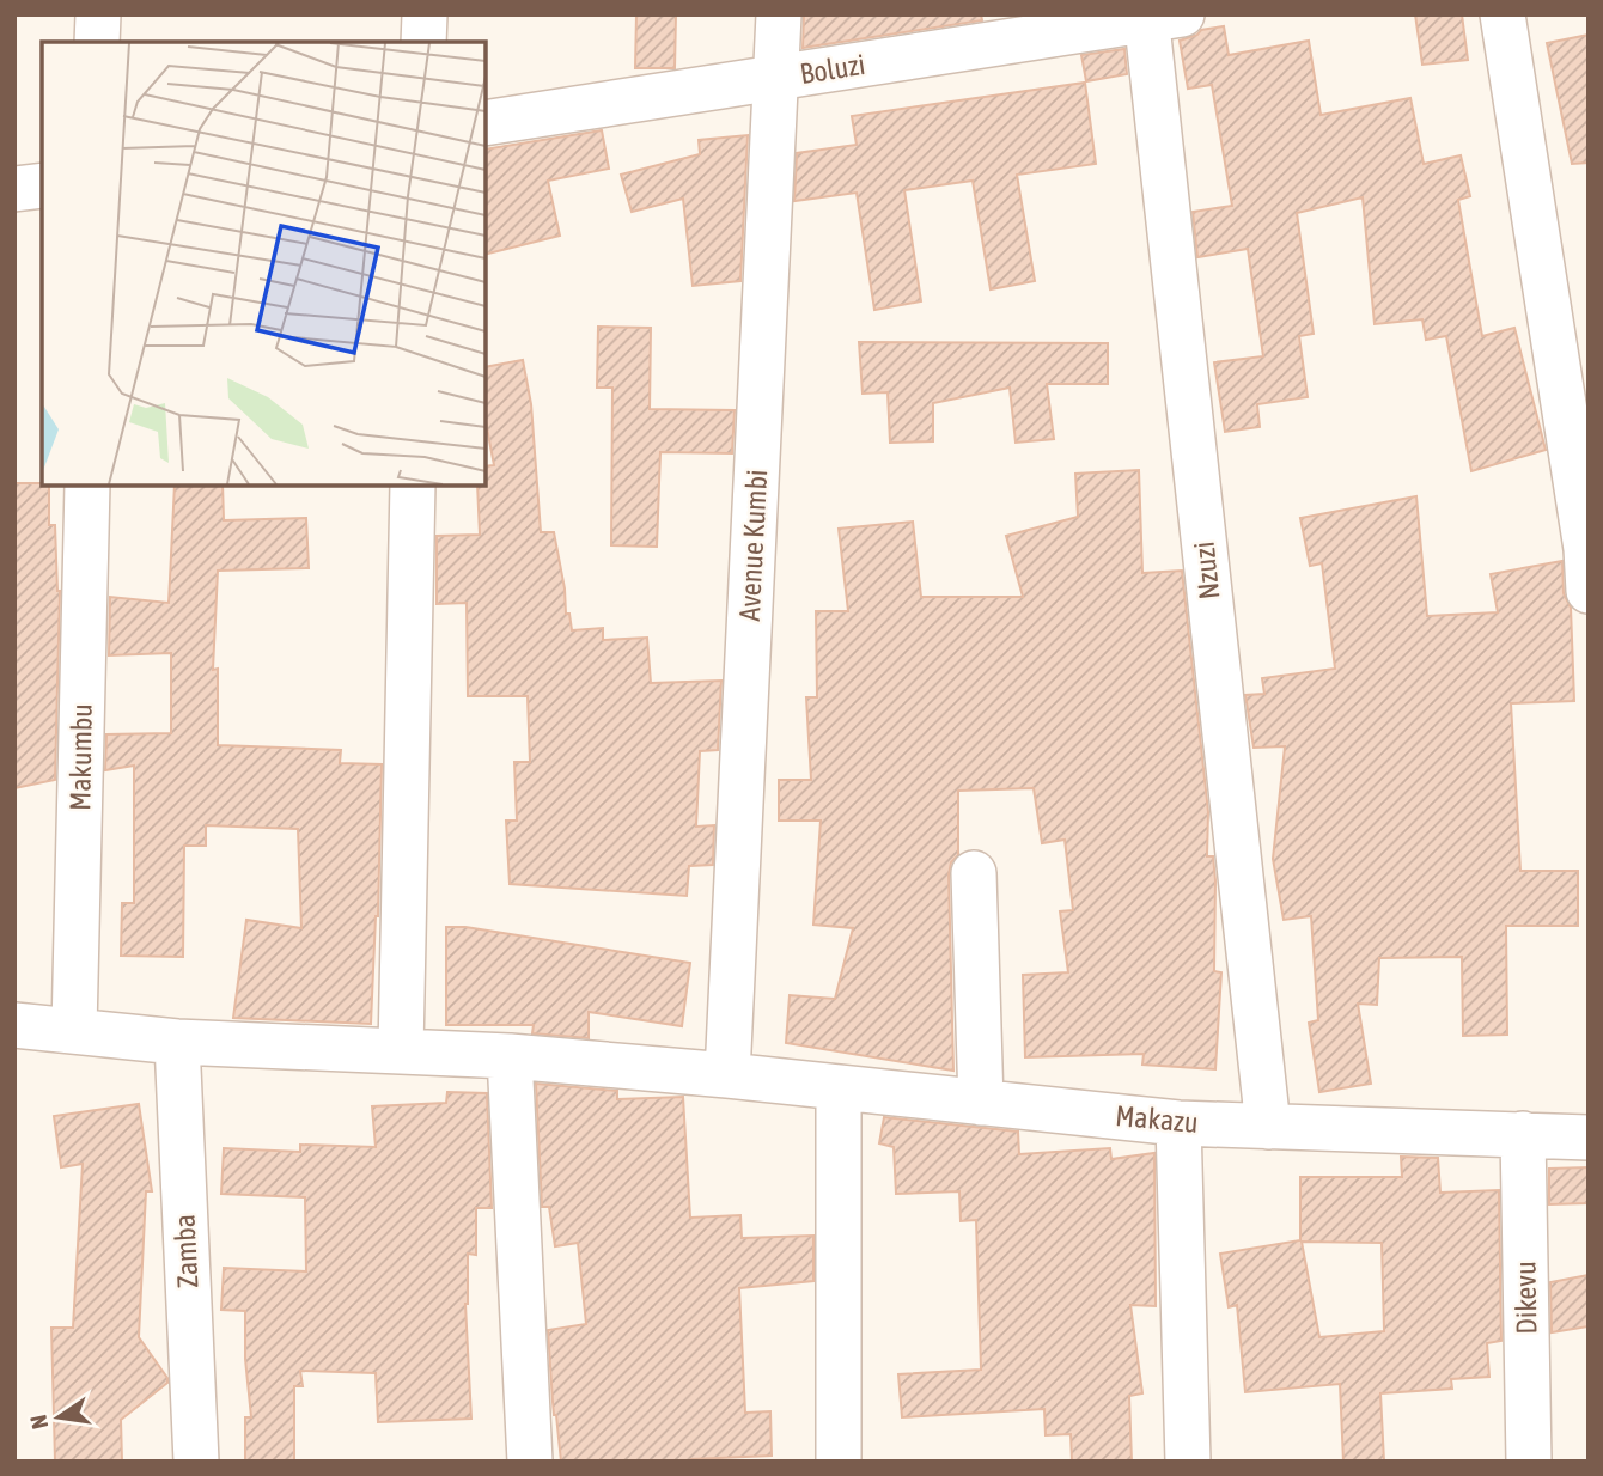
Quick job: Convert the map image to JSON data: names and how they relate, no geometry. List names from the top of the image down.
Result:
{
  "streets": {
    "street": [
      "Boluzi",
      "Avenue Kumbi",
      "Nzuzi",
      "Makumbu",
      "Makazu",
      "Zamba",
      "Dikevu"
    ]
  },
  "crossings": [
    ["Boluzi", "Avenue Kumbi"],
    ["Boluzi", "Nzuzi"],
    ["Avenue Kumbi", "Makazu"],
    ["Nzuzi", "Makazu"],
    ["Makumbu", "Makazu"],
    ["Makazu", "Zamba"],
    ["Makazu", "Dikevu"]
  ],
  "north": "left"
}
